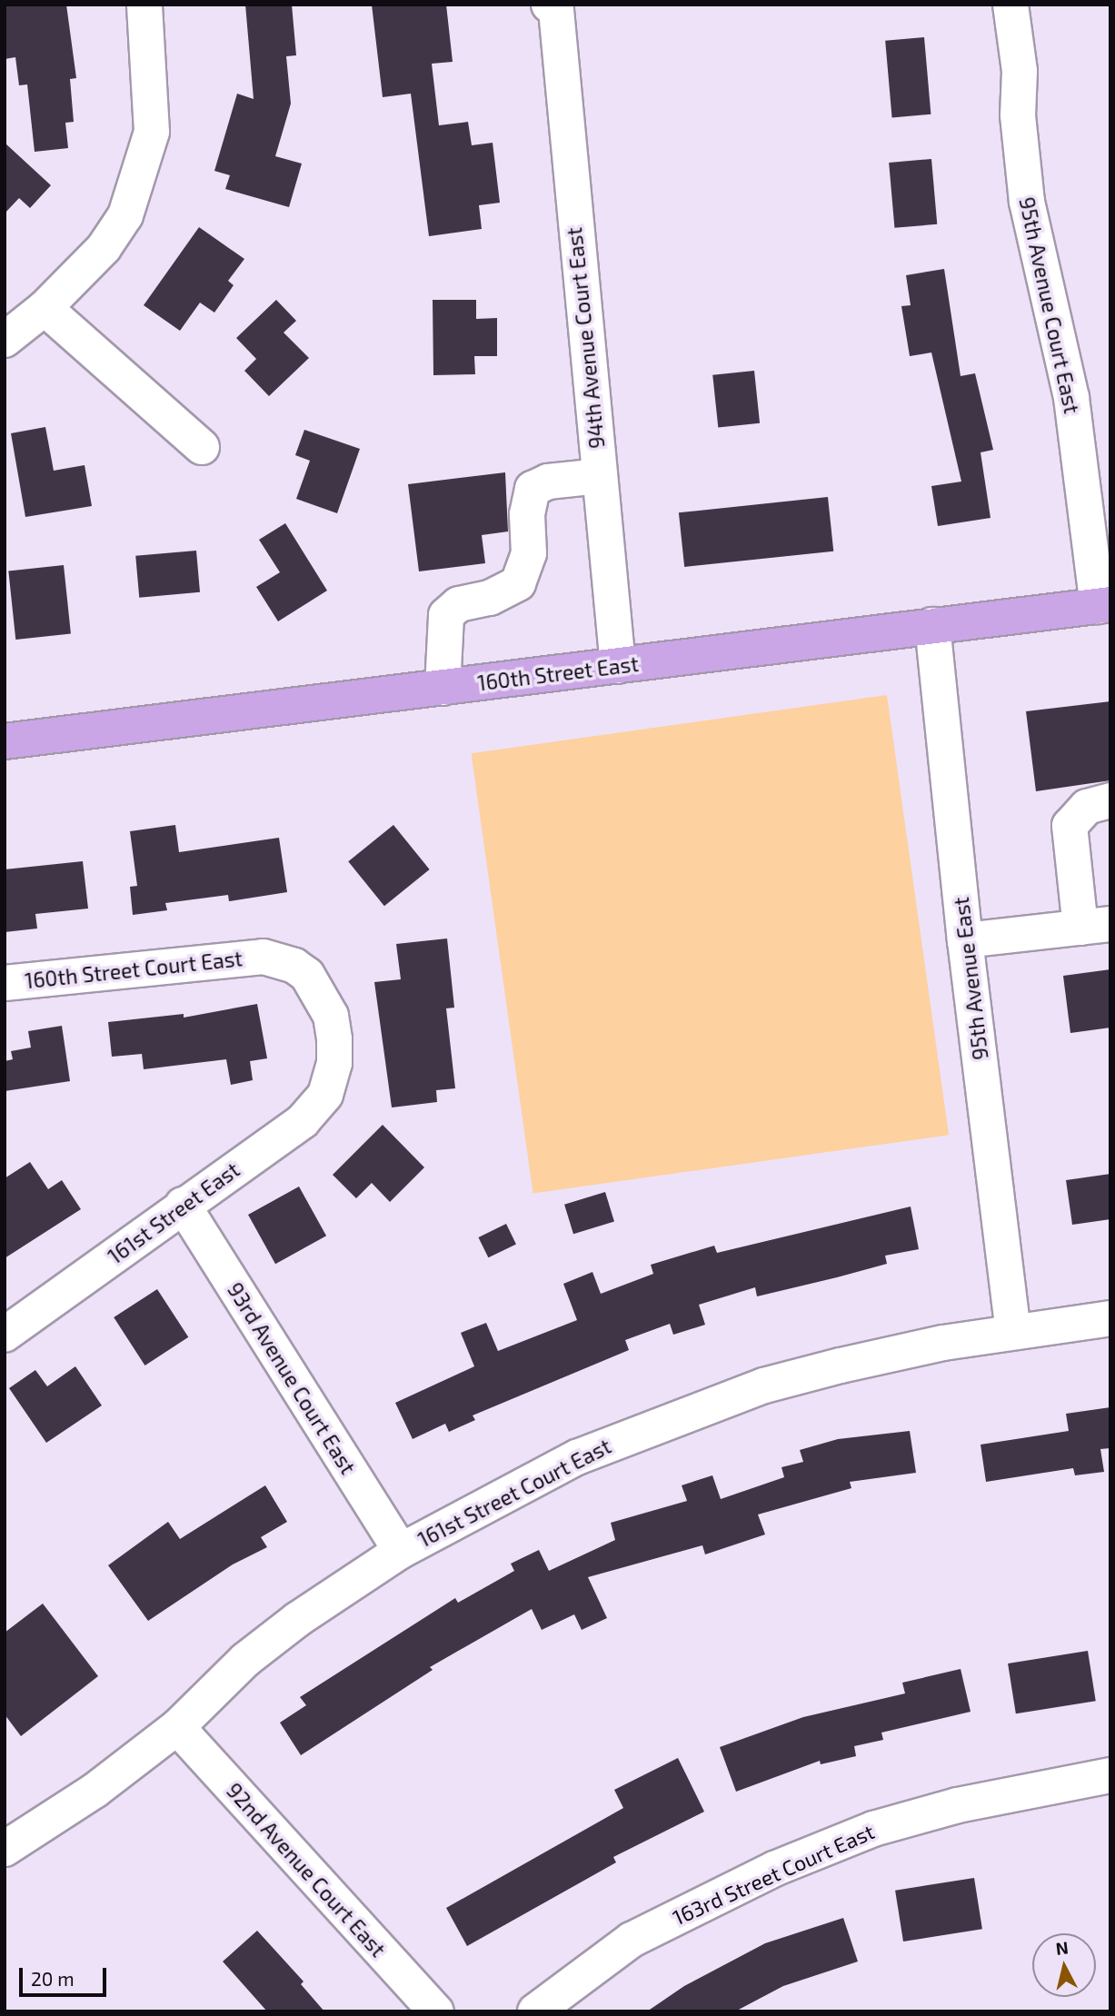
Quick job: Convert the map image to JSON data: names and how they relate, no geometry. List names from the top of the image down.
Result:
{
  "streets": {
    "main road": ["160th Street East"],
    "street": [
      "95th Avenue Court East",
      "94th Avenue Court East",
      "160th Street Court East",
      "95th Avenue East",
      "161st Street East",
      "93rd Avenue Court East",
      "161st Street Court East",
      "92nd Avenue Court East",
      "163rd Street Court East"
    ]
  },
  "crossings": [
    ["95th Avenue Court East", "160th Street East"],
    ["94th Avenue Court East", "160th Street East"],
    ["160th Street East", "95th Avenue East"],
    ["160th Street Court East", "161st Street East"],
    ["95th Avenue East", "161st Street Court East"],
    ["161st Street East", "93rd Avenue Court East"],
    ["93rd Avenue Court East", "161st Street Court East"],
    ["161st Street Court East", "92nd Avenue Court East"]
  ],
  "scale_bar": "20 m",
  "north": "top"
}
